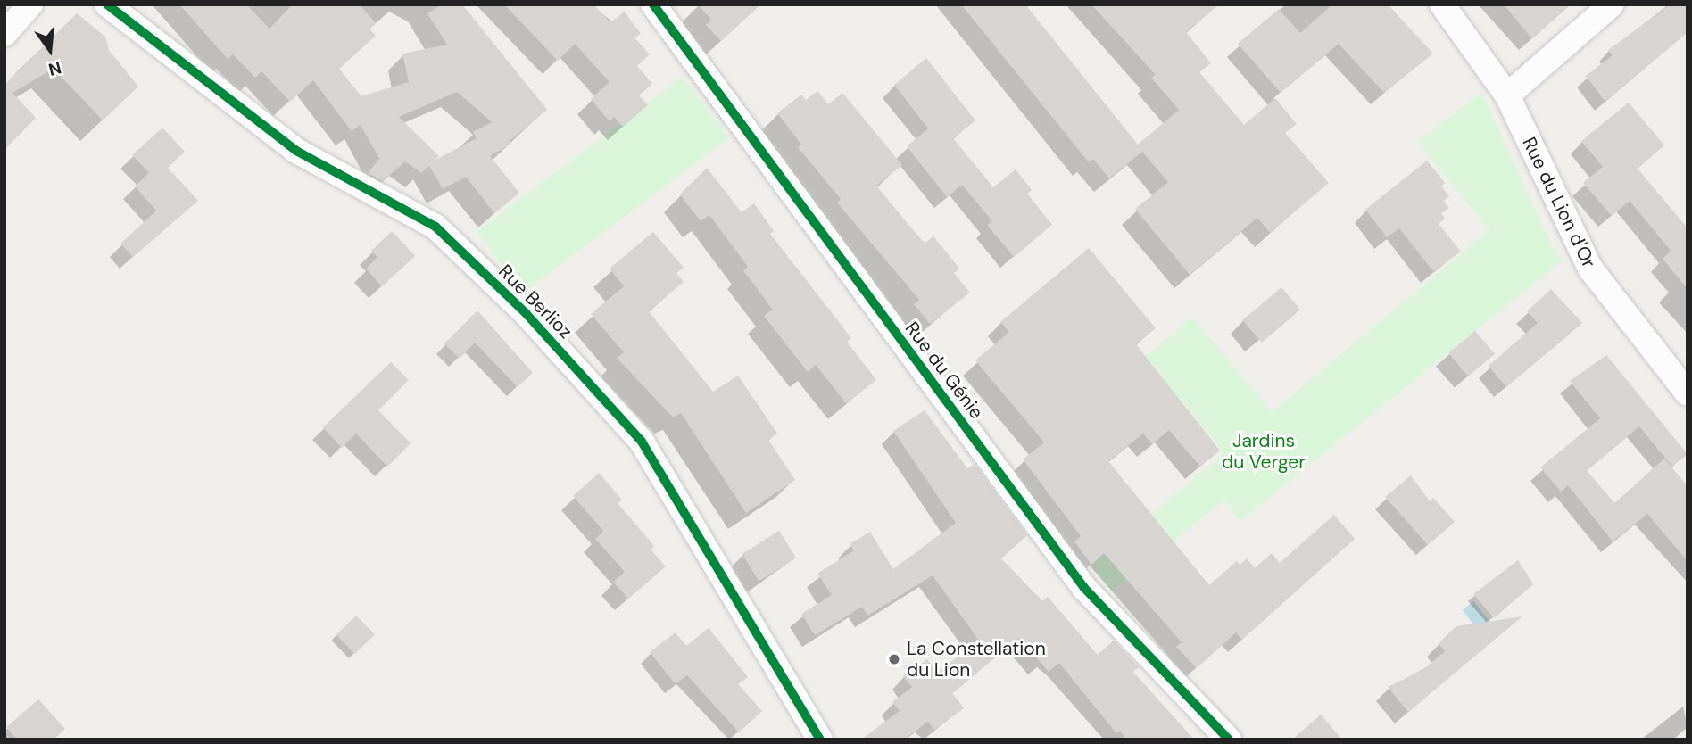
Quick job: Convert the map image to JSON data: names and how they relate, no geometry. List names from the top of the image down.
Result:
{
  "streets": {
    "street": ["Rue du Lion d'Or", "Rue Berlioz", "Rue du Génie"]
  },
  "parks": ["Jardins du Verger"],
  "places": ["La Constellation du Lion"],
  "north": "bottom"
}
